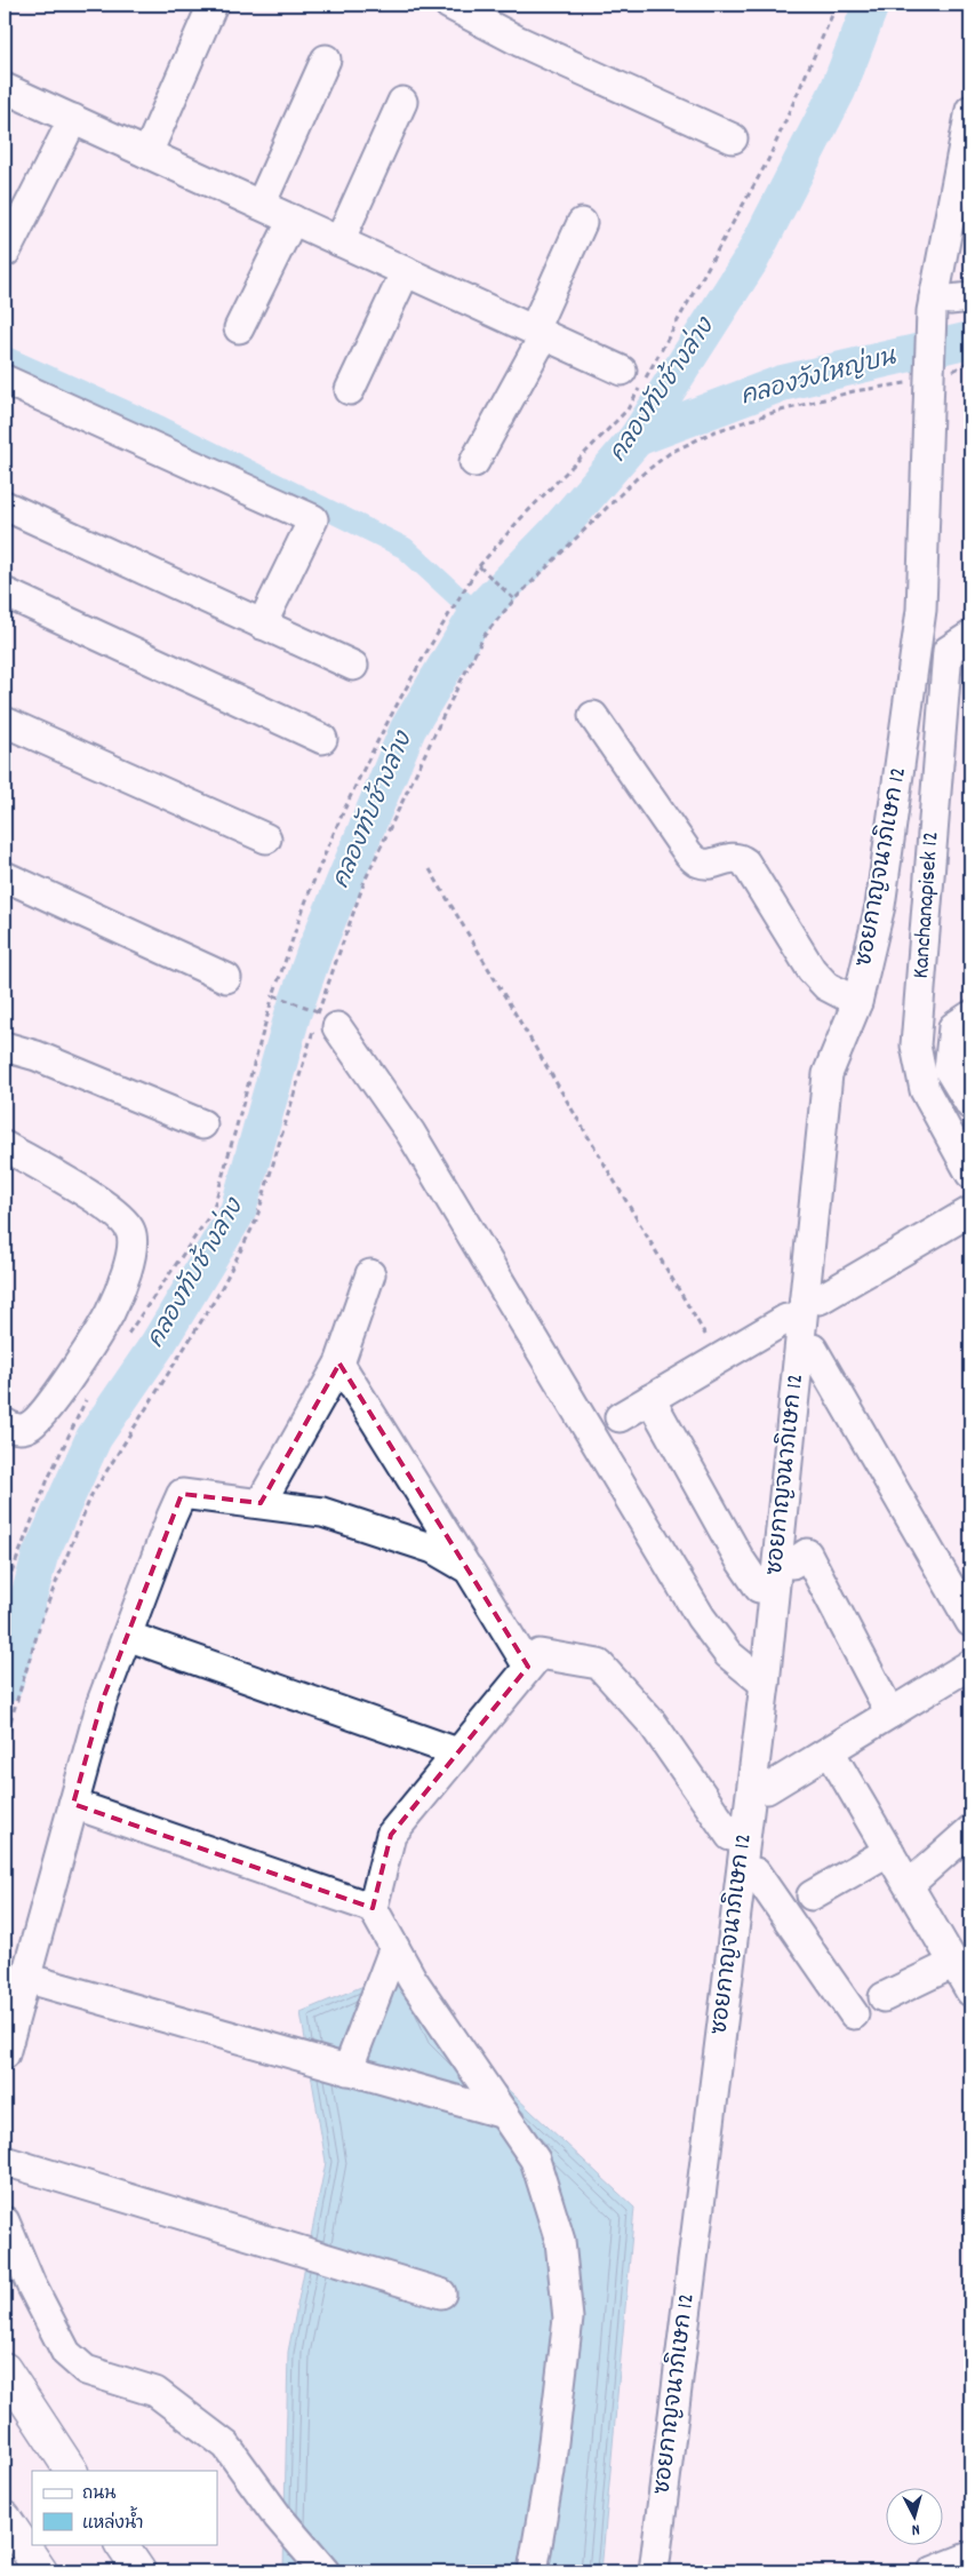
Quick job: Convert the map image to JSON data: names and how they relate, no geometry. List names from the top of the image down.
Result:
{
  "streets": {
    "street": ["ซอยกาญจนาภิเษก 12", "Kanchanapisek 12"]
  },
  "water": ["คลองวังใหญ่บน", "คลองทับช้างล่าง"],
  "legend": ["ถนน", "แหล่งน้ำ"],
  "north": "bottom"
}
